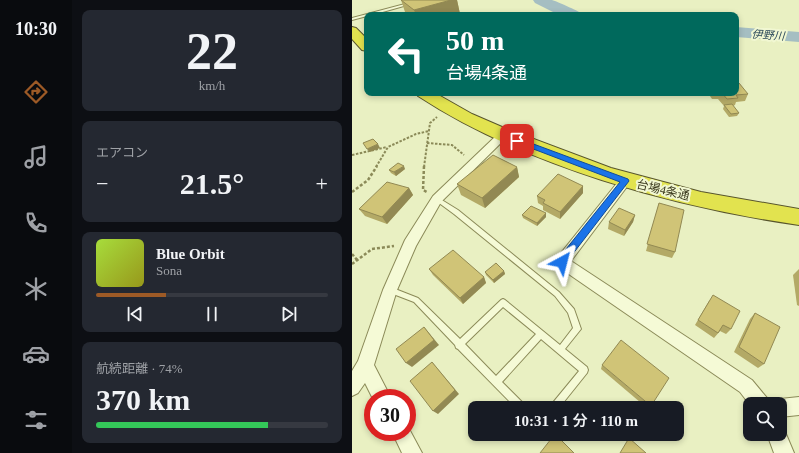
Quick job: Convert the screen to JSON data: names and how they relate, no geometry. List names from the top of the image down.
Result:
{
  "streets": {
    "highway": ["台場4条通"]
  },
  "water": ["伊野川"],
  "page": {
    "tabs": "10:30",
    "tile": [
      ["22", "km/h"],
      "エアコン",
      ["航続距離 · 74%", "370 km"]
    ],
    "turn": ["50 m", "台場4条通"],
    "heat": ["−", "21.5°", "+"],
    "song": ["Blue Orbit", "Sona"],
    "limit": "30",
    "trip": "10:31 · 1 分 · 110 m"
  }
}
